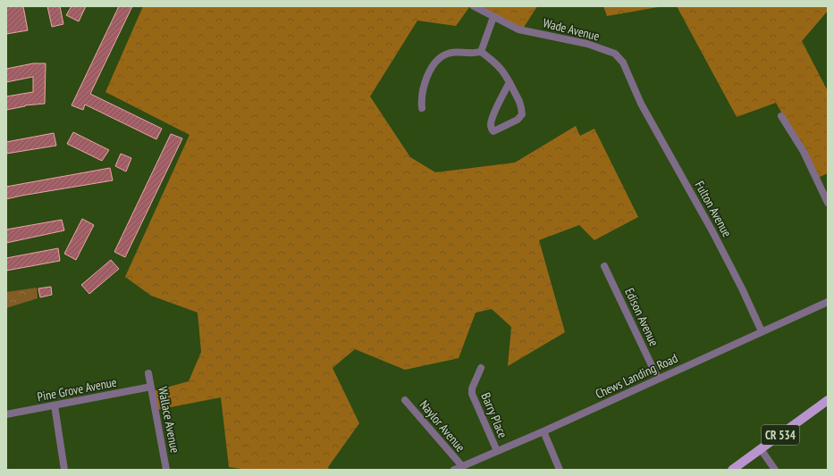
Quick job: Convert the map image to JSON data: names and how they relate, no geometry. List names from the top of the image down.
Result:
{
  "streets": {
    "main road": ["CR 534"],
    "street": [
      "Wade Avenue",
      "Fulton Avenue",
      "Edison Avenue",
      "Chews Landing Road",
      "Pine Grove Avenue",
      "Barry Place",
      "Wallace Avenue",
      "Naylor Avenue"
    ]
  },
  "crossings": [
    ["Wade Avenue", "Fulton Avenue"],
    ["Fulton Avenue", "Chews Landing Road"],
    ["Edison Avenue", "Chews Landing Road"],
    ["Chews Landing Road", "Barry Place"],
    ["Chews Landing Road", "Naylor Avenue"],
    ["Pine Grove Avenue", "Wallace Avenue"]
  ]
}
